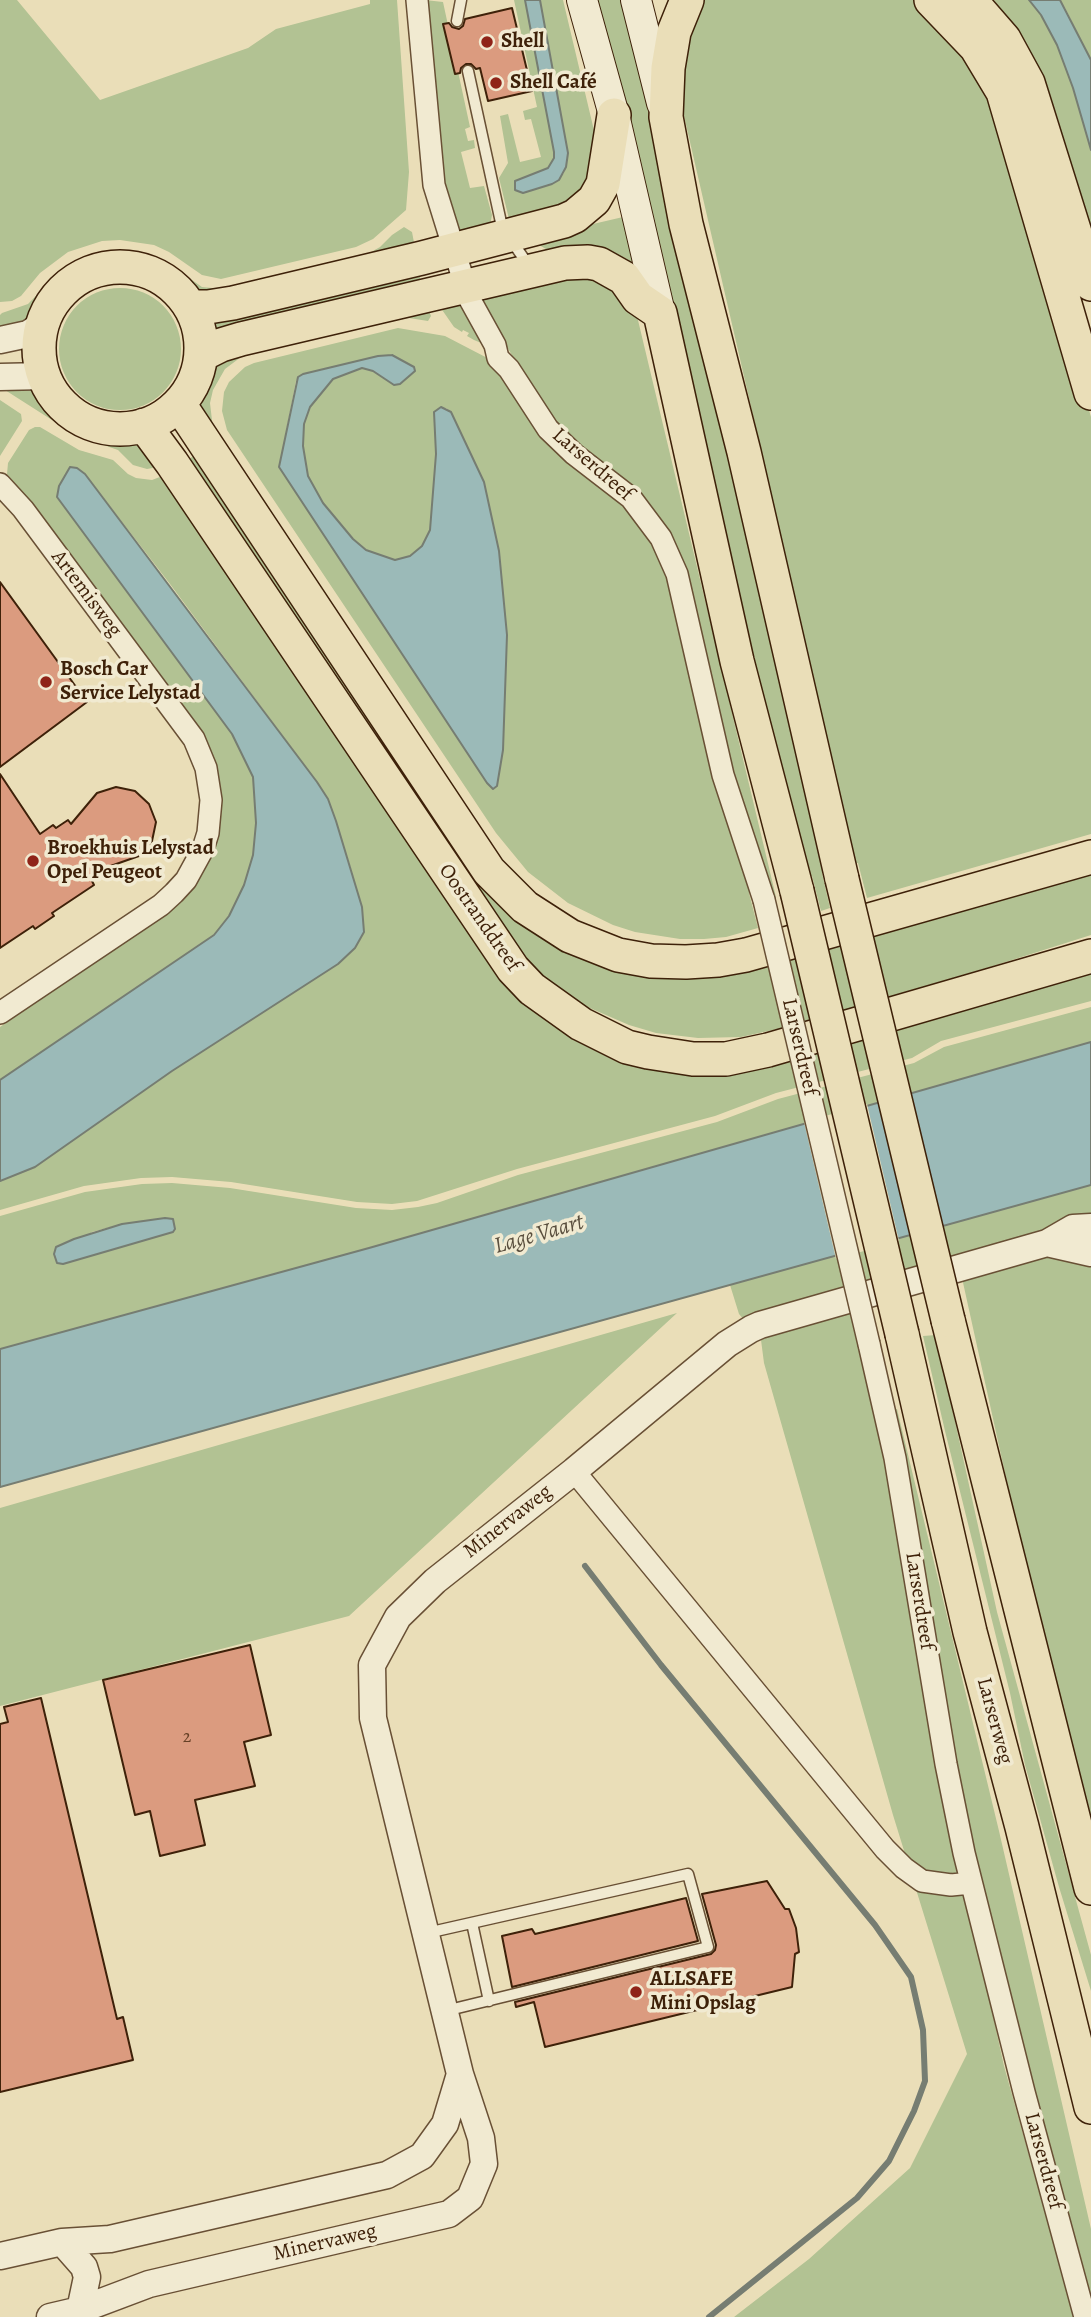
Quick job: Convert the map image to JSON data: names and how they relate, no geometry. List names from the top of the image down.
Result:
{
  "streets": {
    "main road": ["Larserdreef", "Oostranddreef", "Larserweg"],
    "street": ["Artemisweg", "Minervaweg"]
  },
  "crossings": [
    ["Larserdreef", "Larserweg"]
  ],
  "water": ["Lage Vaart"],
  "places": [
    "Shell",
    "Shell Café",
    "Bosch Car Service Lelystad",
    "Broekhuis Lelystad Opel Peugeot",
    "ALLSAFE Mini Opslag"
  ],
  "house_numbers": ["2"]
}
